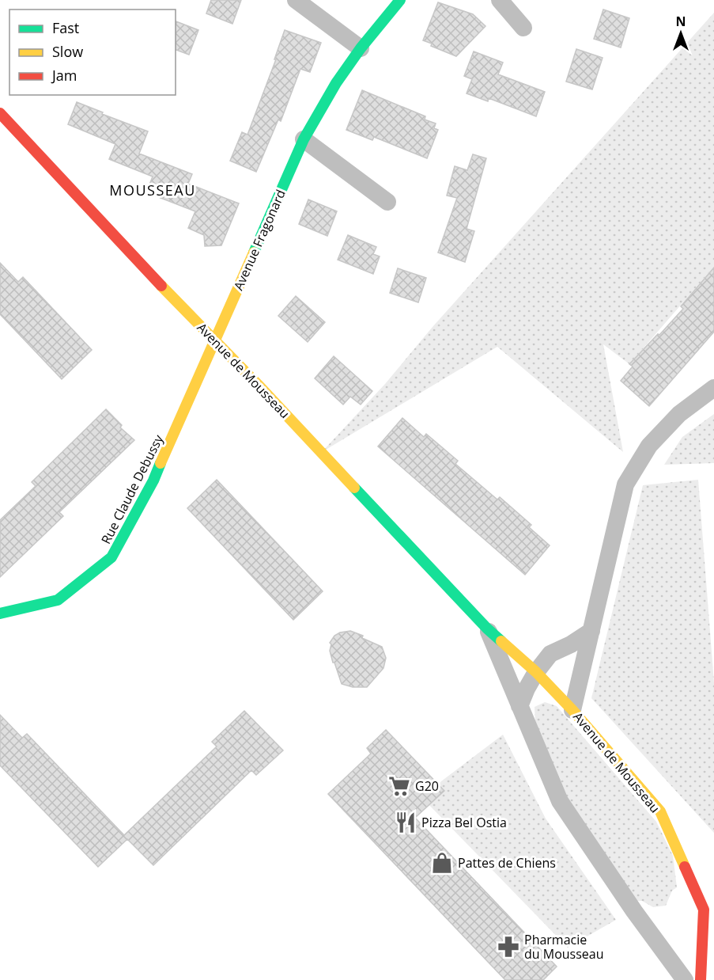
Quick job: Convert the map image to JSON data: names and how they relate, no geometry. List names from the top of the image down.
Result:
{
  "streets": {
    "street": ["Avenue Fragonard", "Avenue de Mousseau", "Rue Claude Debussy"]
  },
  "crossings": [
    ["Avenue Fragonard", "Avenue de Mousseau"],
    ["Avenue Fragonard", "Rue Claude Debussy"],
    ["Avenue de Mousseau", "Rue Claude Debussy"]
  ],
  "districts": ["MOUSSEAU"],
  "places": {
    "supermarket": ["G20"],
    "restaurant": ["Pizza Bel Ostia"],
    "shop": ["Pattes de Chiens"],
    "pharmacy": ["Pharmacie du Mousseau"]
  },
  "legend": ["Fast", "Slow", "Jam"],
  "north": "top"
}
